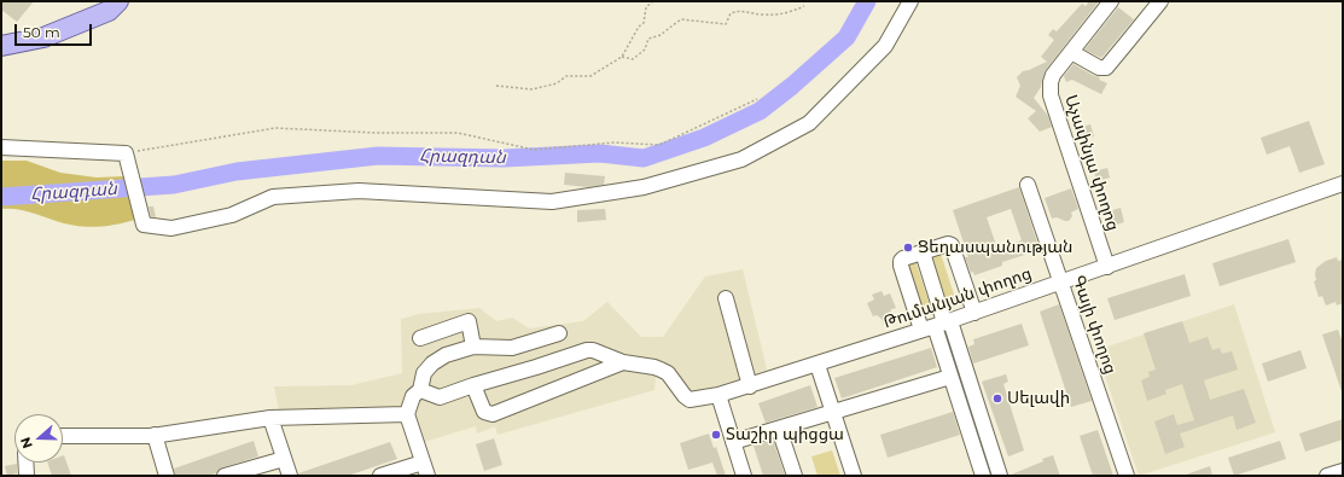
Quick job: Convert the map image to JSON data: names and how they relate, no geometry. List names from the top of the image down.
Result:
{
  "streets": {
    "street": ["Աչափնյա փողոց", "Թումանյան փողոց", "Գայի փողոց"]
  },
  "crossings": [
    ["Աչափնյա փողոց", "Թումանյան փողոց"],
    ["Թումանյան փողոց", "Գայի փողոց"]
  ],
  "water": ["Հրազդան"],
  "places": ["Ցեղասպանության", "Սելավի", "Տաշիր պիցցա"],
  "scale_bar": "50 m",
  "north": "left"
}
